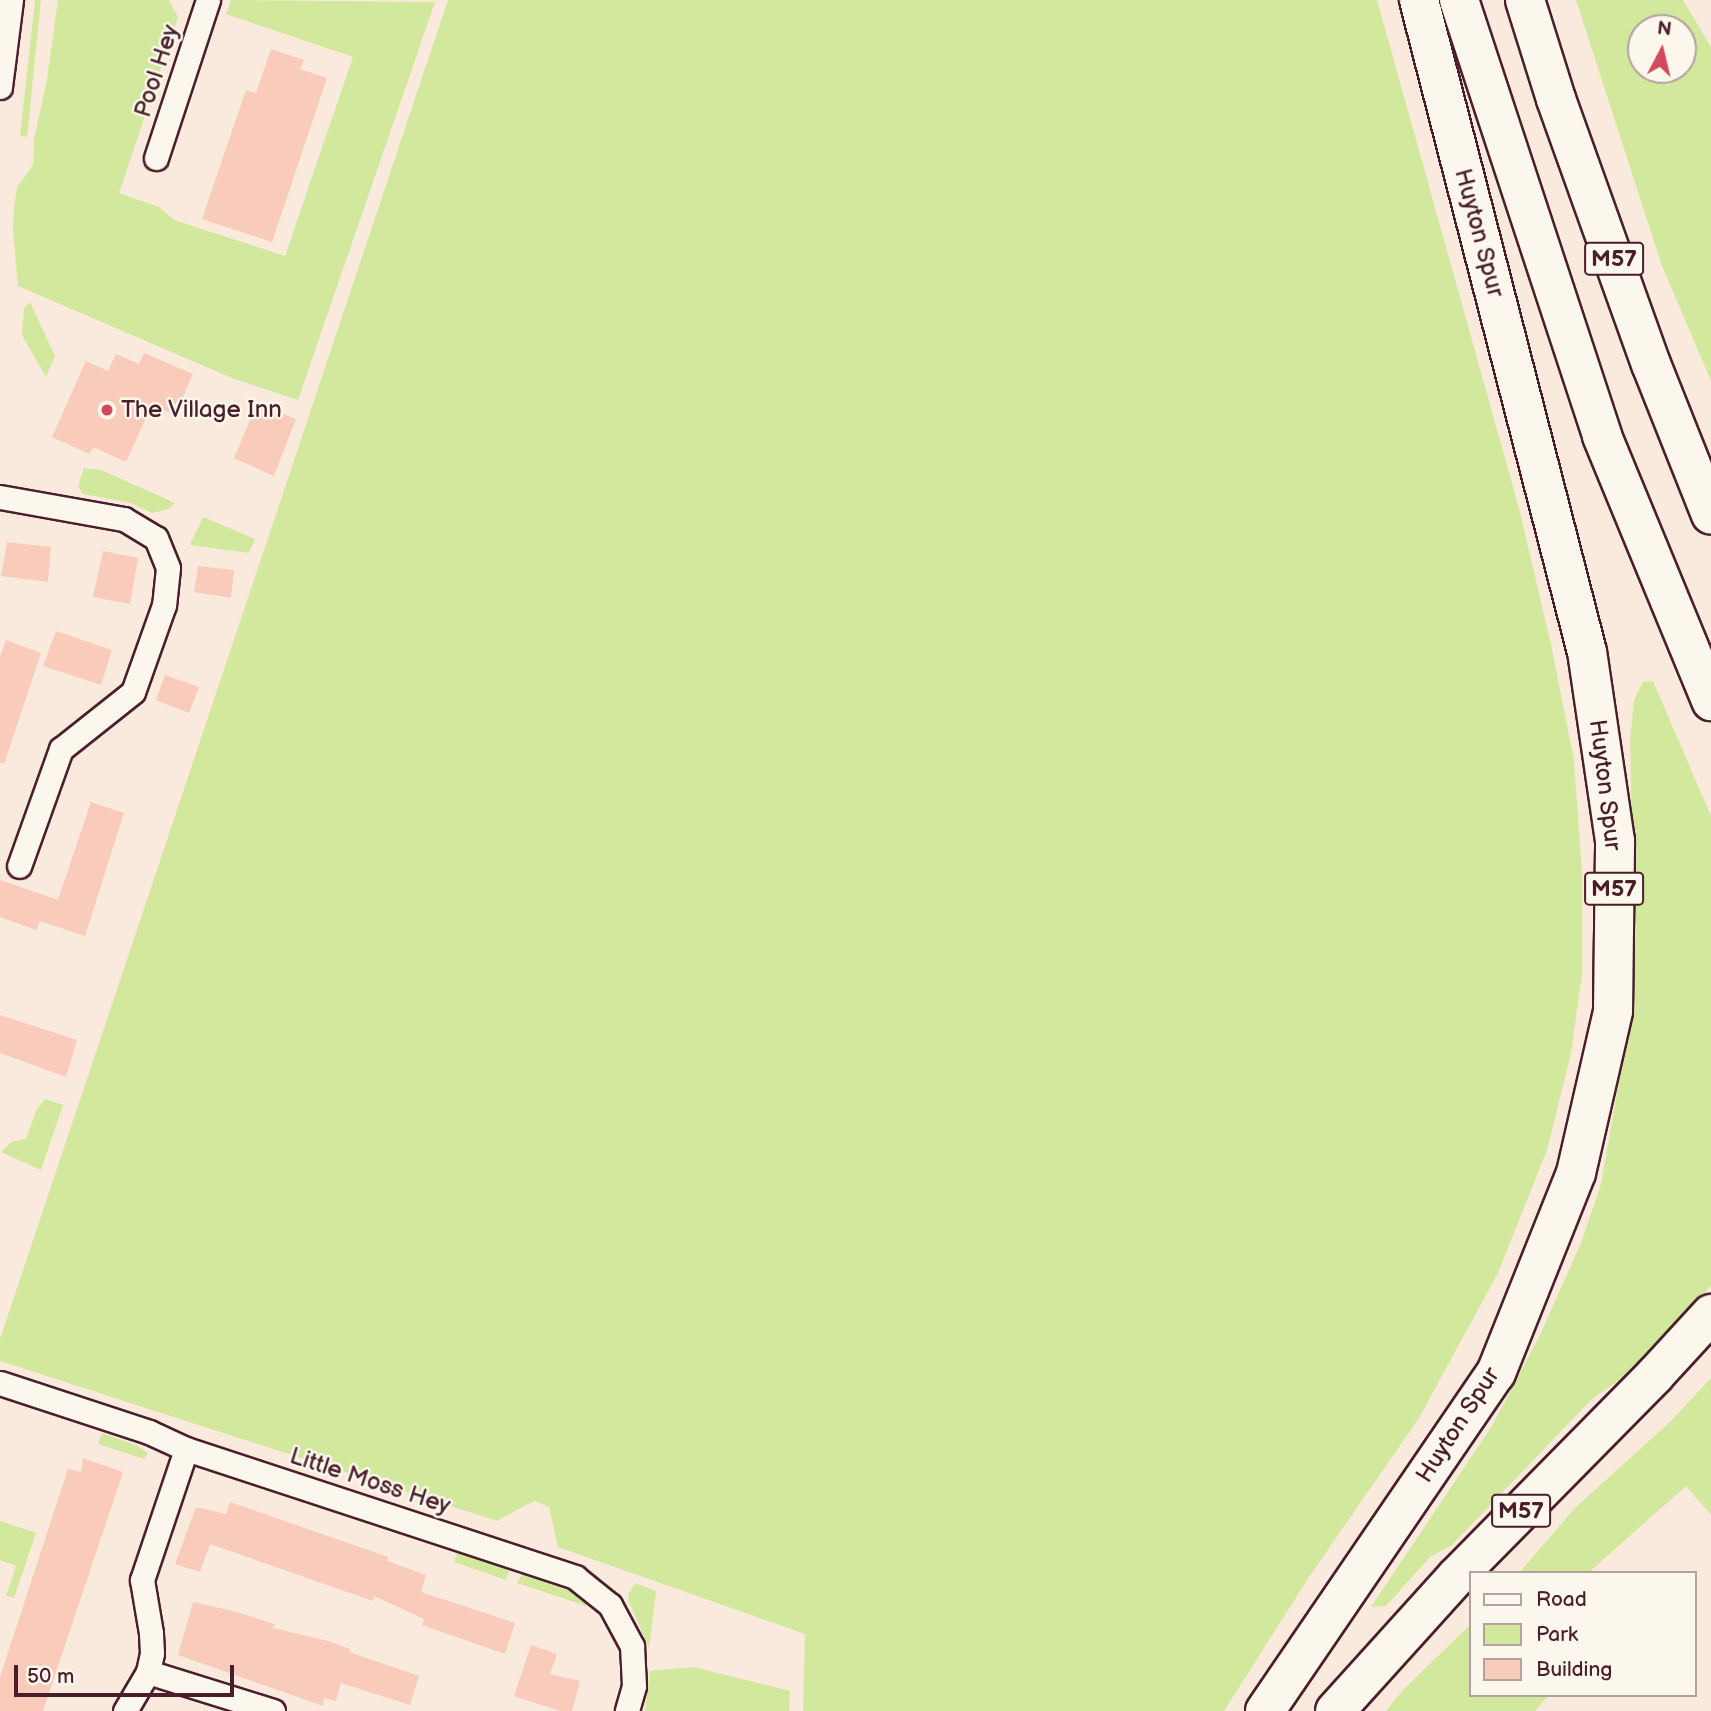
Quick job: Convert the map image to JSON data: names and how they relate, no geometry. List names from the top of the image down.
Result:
{
  "streets": {
    "highway": ["Huyton Spur", "M57"],
    "street": ["Pool Hey", "Little Moss Hey"]
  },
  "places": ["The Village Inn"],
  "legend": ["Road", "Park", "Building"],
  "scale_bar": "50 m",
  "north": "top"
}
